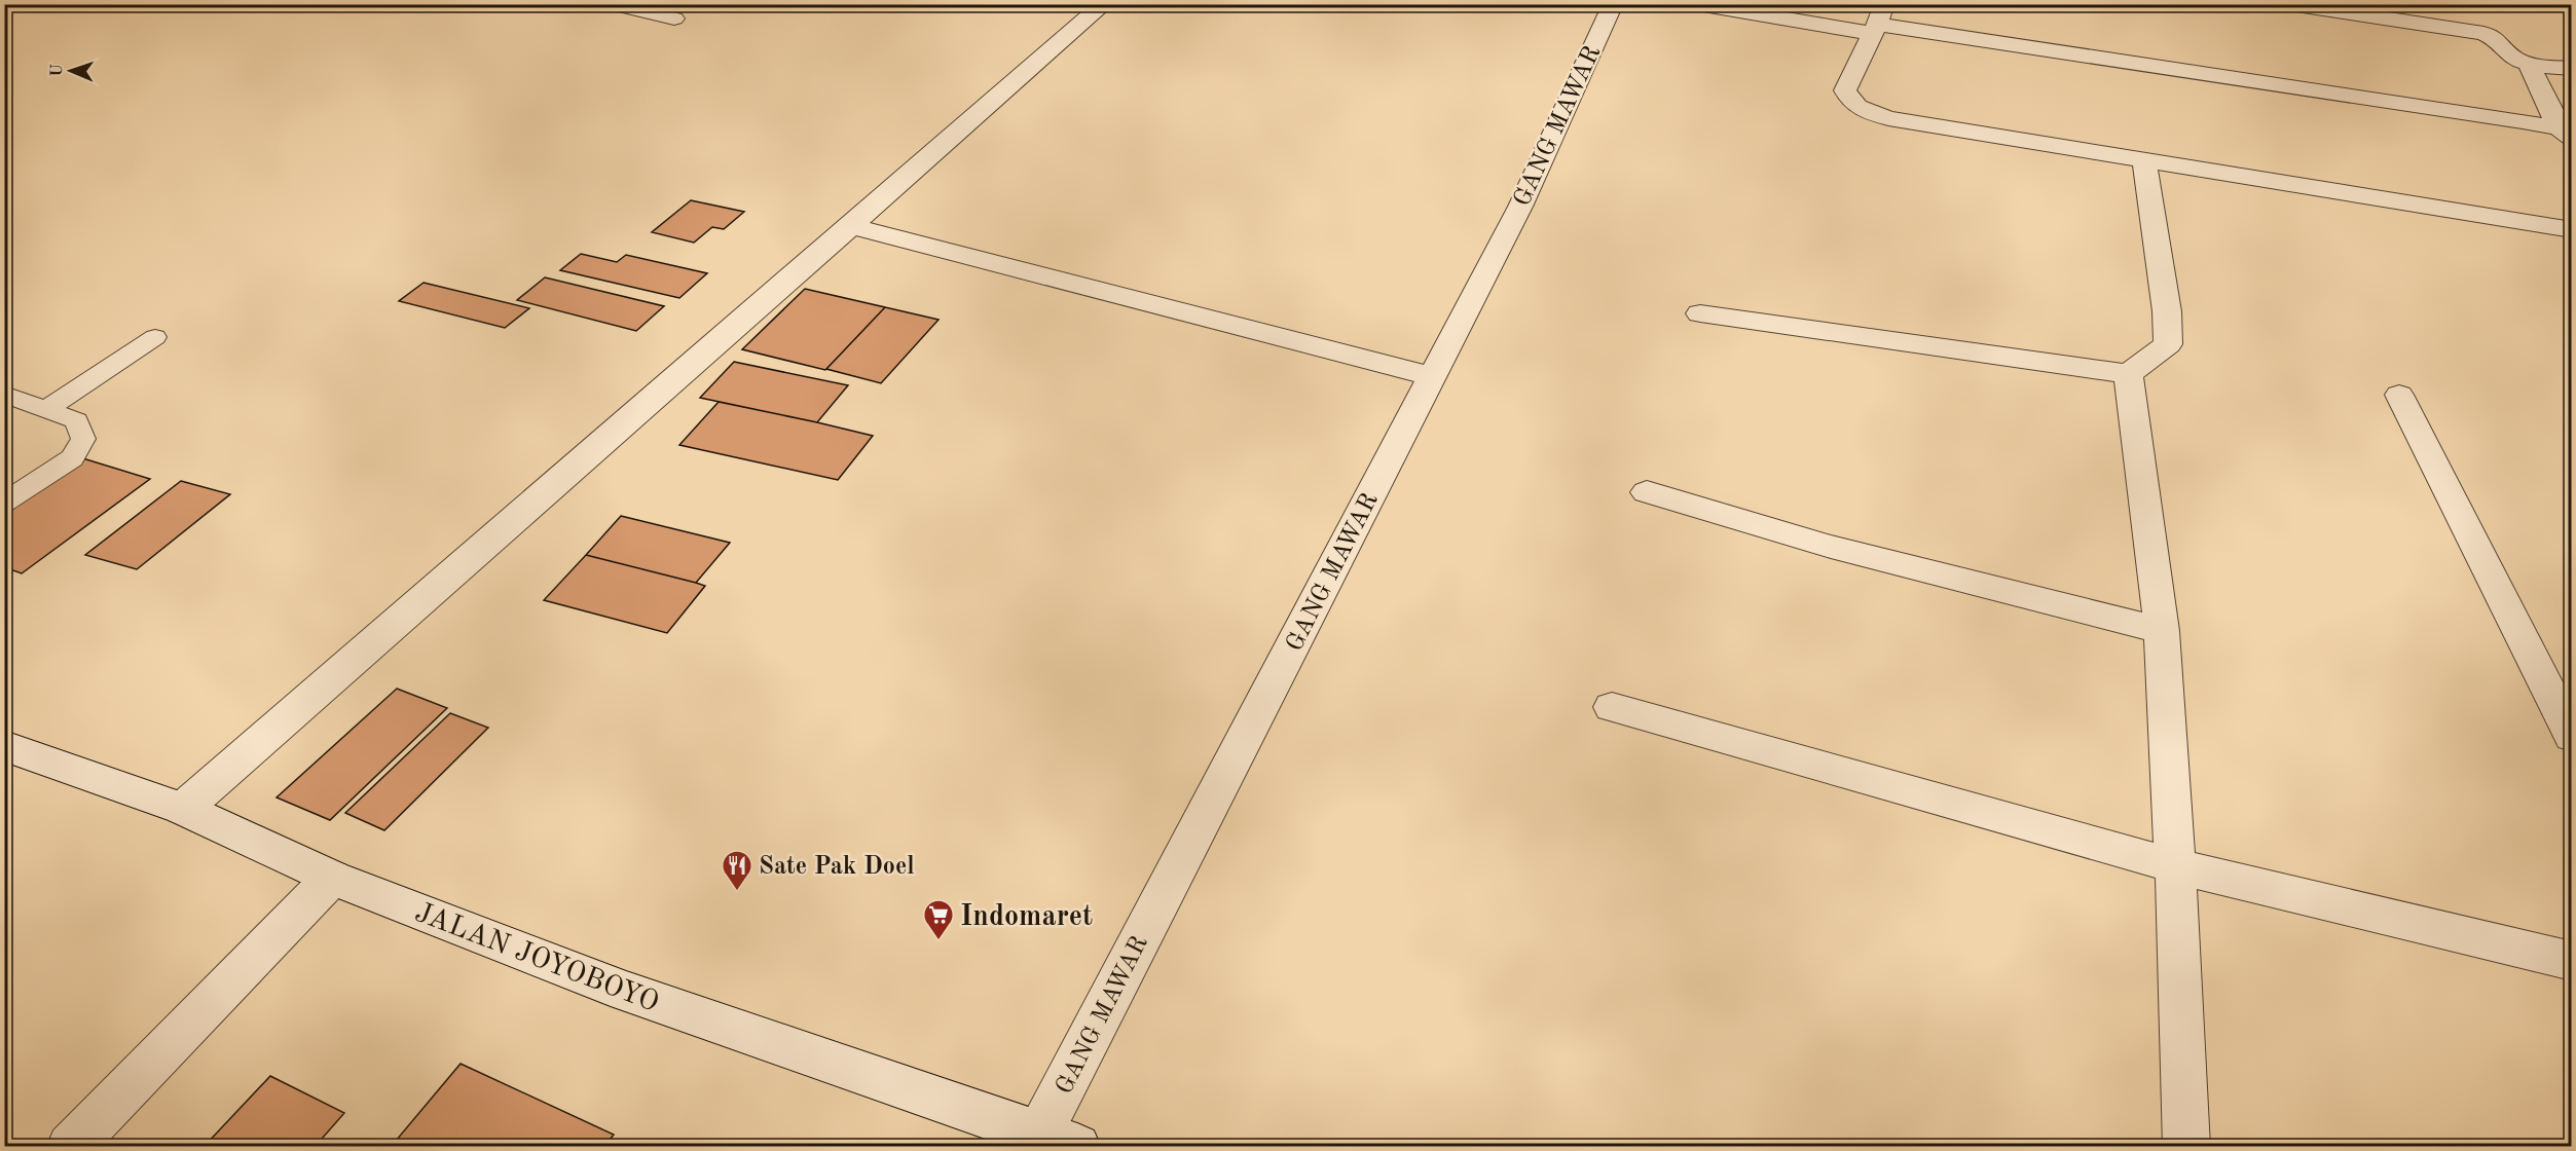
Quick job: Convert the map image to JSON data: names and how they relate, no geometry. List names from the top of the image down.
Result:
{
  "streets": {
    "street": ["GANG MAWAR", "JALAN JOYOBOYO"]
  },
  "crossings": [
    ["GANG MAWAR", "JALAN JOYOBOYO"]
  ],
  "places": {
    "restaurant": ["Sate Pak Doel"],
    "supermarket": ["Indomaret"]
  },
  "north": "left"
}
